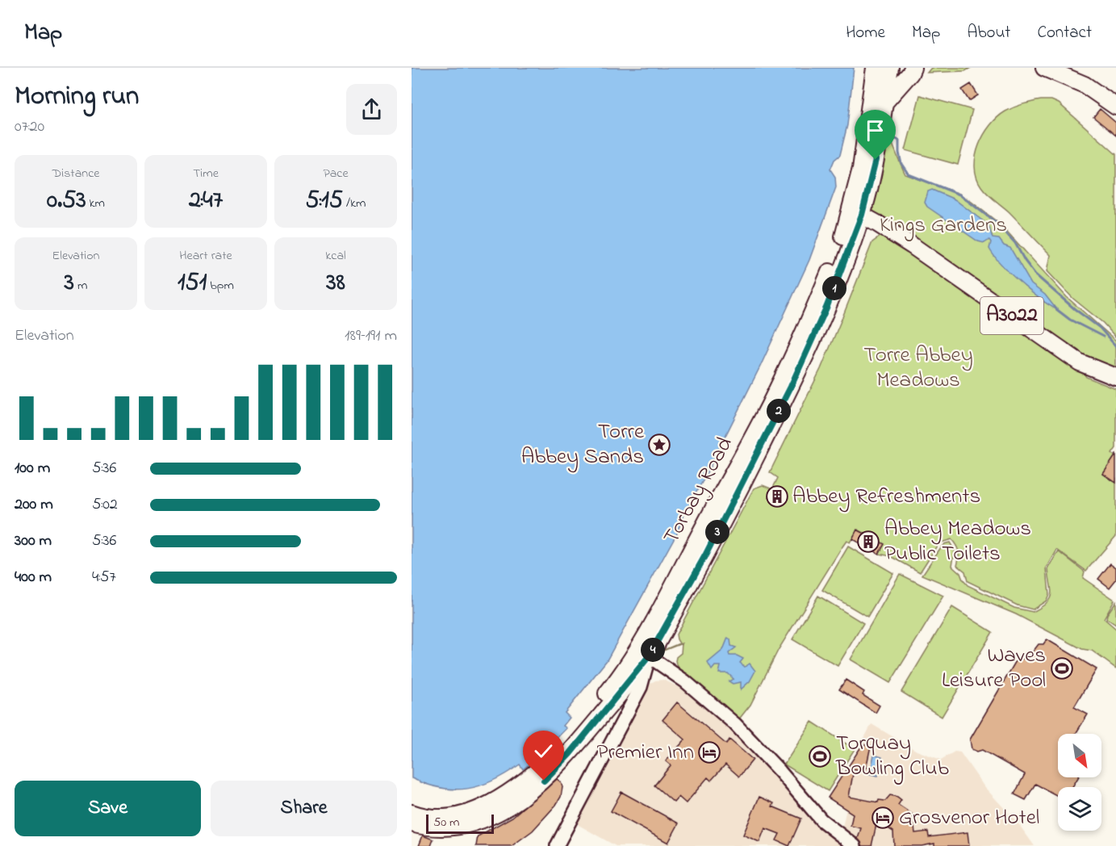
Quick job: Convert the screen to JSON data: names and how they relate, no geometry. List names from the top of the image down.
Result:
{
  "streets": {
    "main road": ["A3022", "Torbay Road"]
  },
  "crossings": [
    ["A3022", "Torbay Road"]
  ],
  "parks": ["Kings Gardens", "Torre Abbey Meadows"],
  "places": {
    "place": ["Torre Abbey Sands"],
    "building": ["Abbey Refreshments", "Abbey Meadows Public Toilets"],
    "sports": ["Waves Leisure Pool", "Torquay Bowling Club"],
    "hotel": ["Premier Inn", "Grosvenor Hotel"]
  },
  "scale_bar": "50 m",
  "north": "bottom right",
  "page": {
    "header": "Map",
    "nav": [
      "Home",
      "Map",
      "About",
      "Contact"
    ],
    "heading": ["Morning run", "07:20"],
    "stats": [
      ["Distance", "0.53 km"],
      ["Time", "2:47"],
      ["Pace", "5:15 /km"],
      ["Elevation", "3 m"],
      ["Heart rate", "151 bpm"],
      ["kcal", "38"]
    ],
    "pins": [
      "1",
      "2",
      "3",
      "4"
    ],
    "chart": ["Elevation", "189–191 m"],
    "list": [
      {
        "name": "100 m",
        "note": "5:36"
      },
      {
        "name": "200 m",
        "note": "5:02"
      },
      {
        "name": "300 m",
        "note": "5:36"
      },
      {
        "name": "400 m",
        "note": "4:57"
      }
    ],
    "buttons": ["Save", "Share"],
    "scale": "50 m"
  }
}
